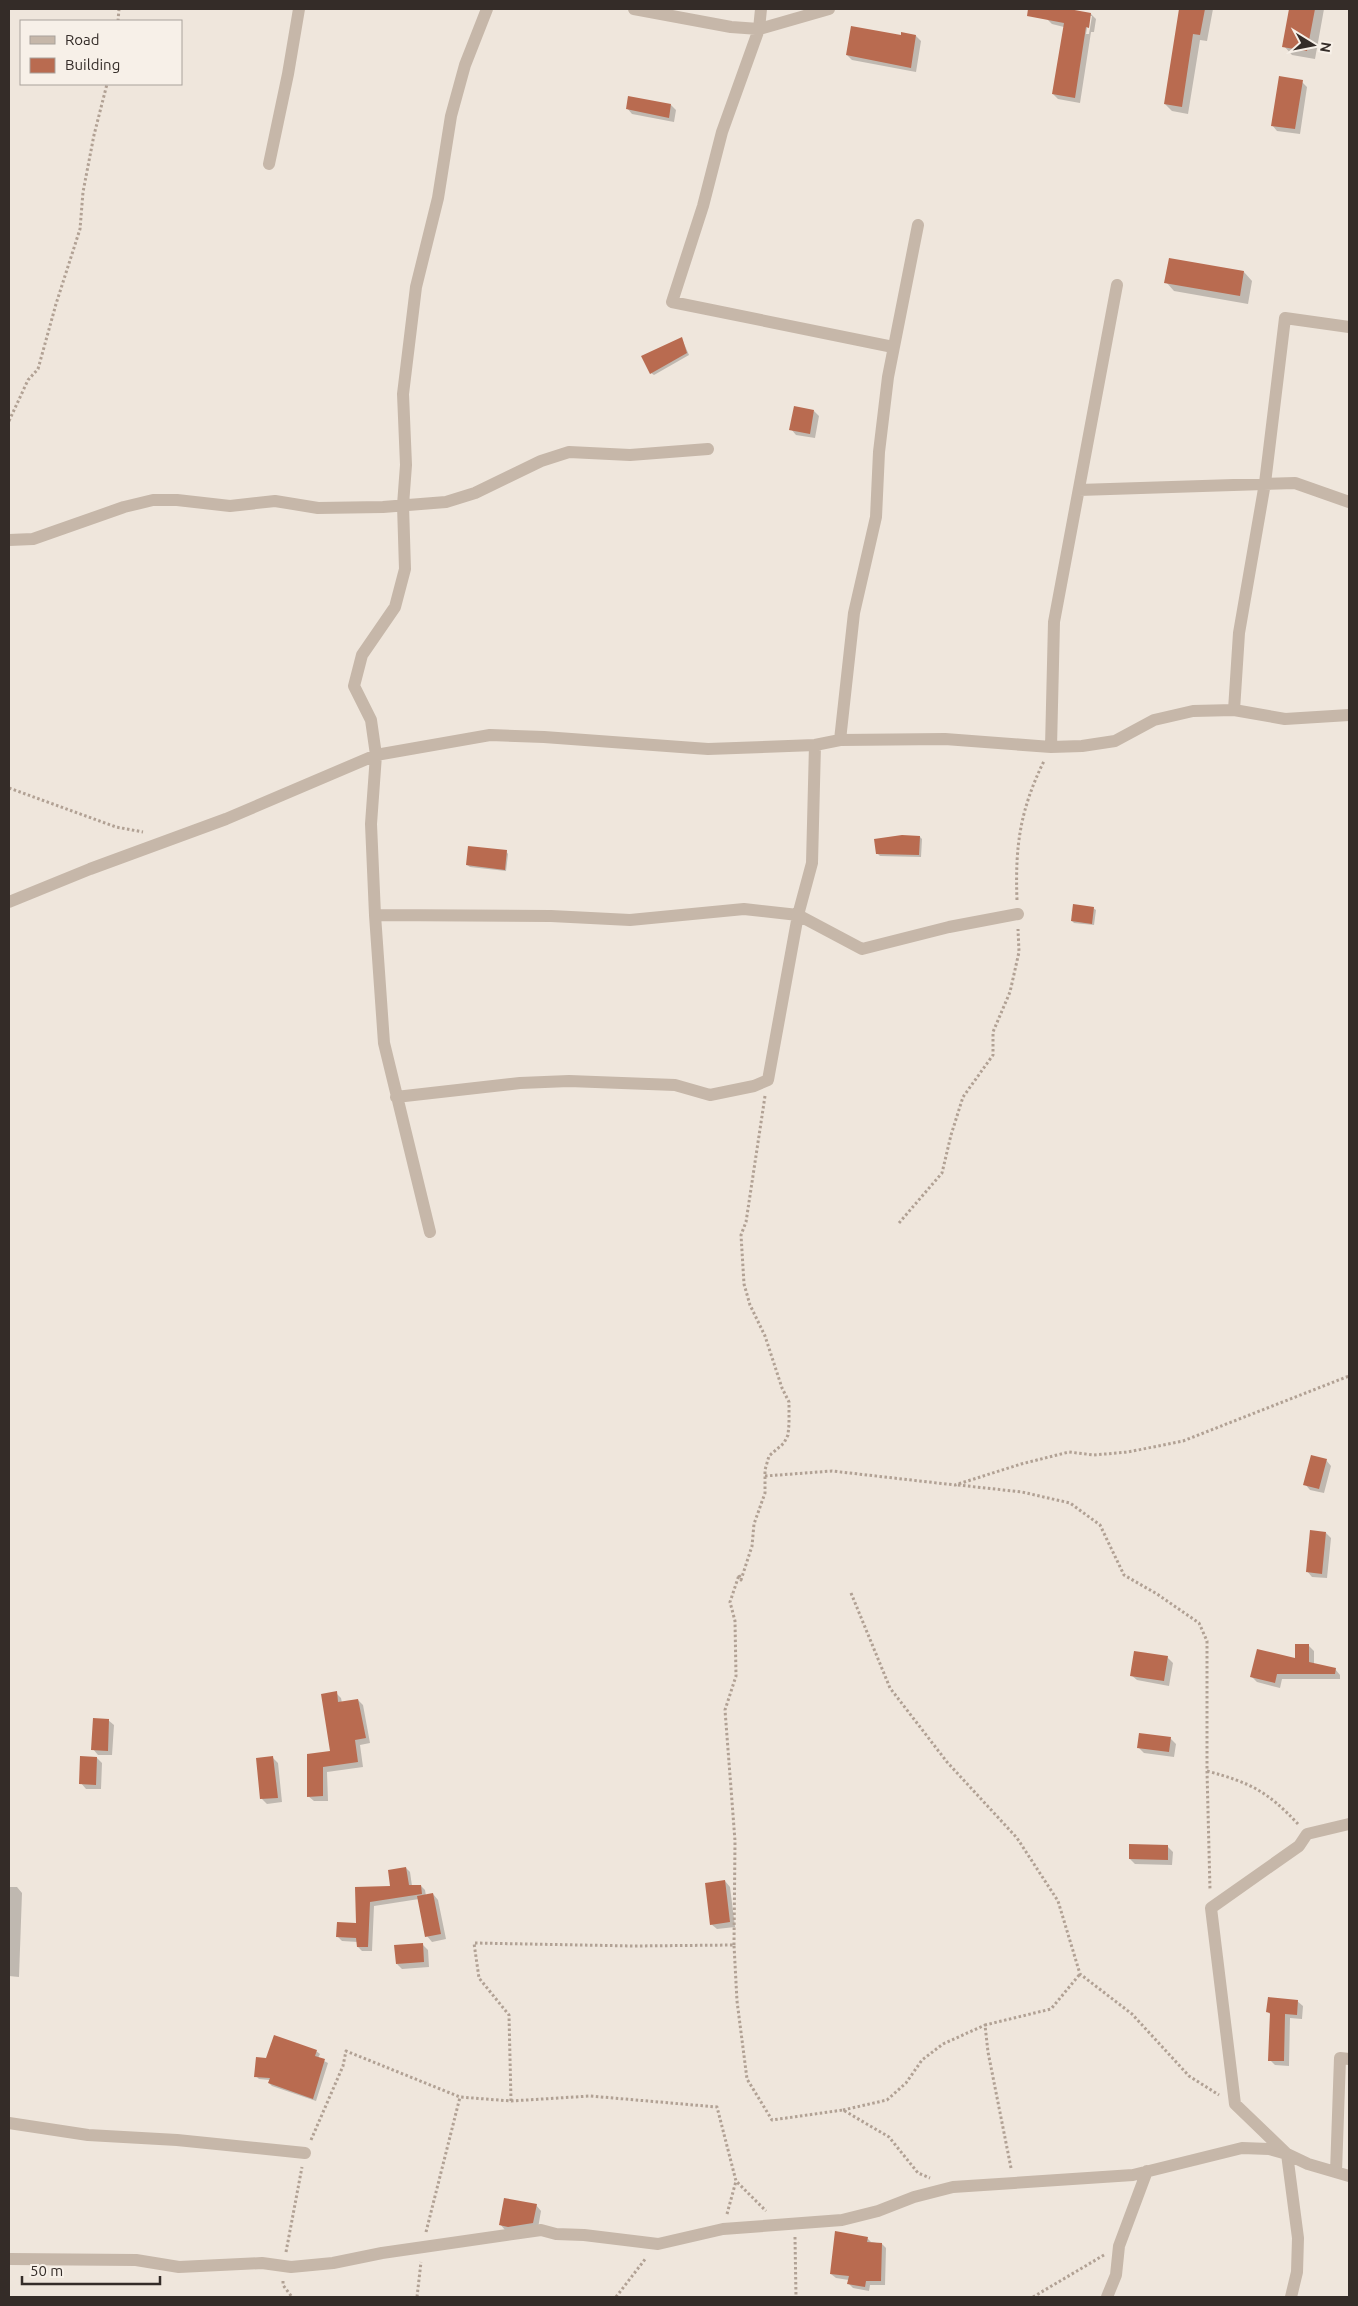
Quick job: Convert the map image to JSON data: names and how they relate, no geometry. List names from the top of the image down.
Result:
{
  "legend": ["Road", "Building"],
  "scale_bar": "50 m",
  "north": "right"
}
